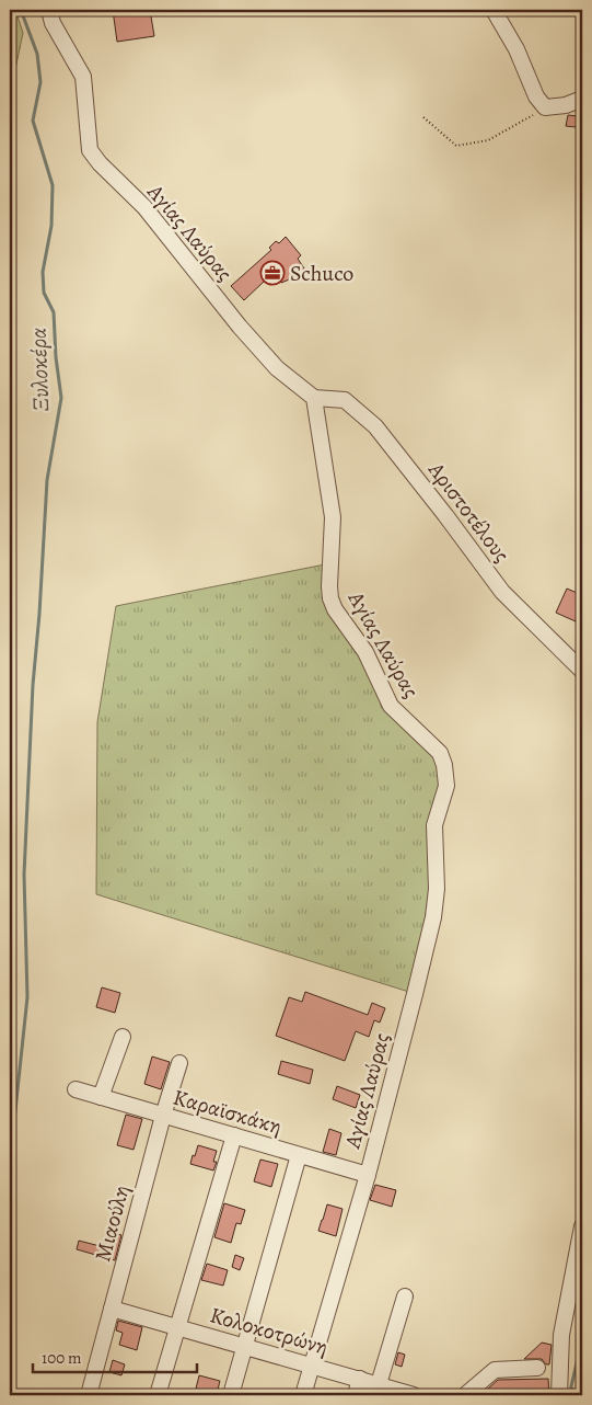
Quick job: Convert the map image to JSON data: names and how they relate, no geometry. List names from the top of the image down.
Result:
{
  "streets": {
    "street": [
      "Αγίας Λαύρας",
      "Αριστοτέλους",
      "Καραϊσκάκη",
      "Μιαούλη",
      "Κολοκοτρώνη"
    ]
  },
  "crossings": [
    ["Αγίας Λαύρας", "Αριστοτέλους"],
    ["Αγίας Λαύρας", "Καραϊσκάκη"],
    ["Αγίας Λαύρας", "Κολοκοτρώνη"],
    ["Καραϊσκάκη", "Μιαούλη"],
    ["Μιαούλη", "Κολοκοτρώνη"]
  ],
  "water": ["Ξυλοκέρα"],
  "places": {
    "office": ["Schuco"]
  },
  "scale_bar": "100 m"
}
